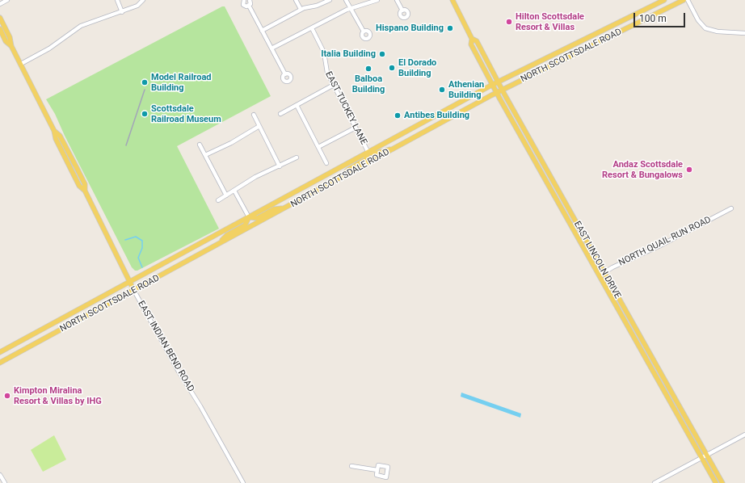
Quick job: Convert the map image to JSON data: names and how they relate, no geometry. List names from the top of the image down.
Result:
{
  "streets": {
    "main road": ["NORTH SCOTTSDALE ROAD", "EAST LINCOLN DRIVE", "EAST INDIAN BEND ROAD"],
    "street": ["EAST TUCKEY LANE", "NORTH QUAIL RUN ROAD"]
  },
  "crossings": [
    ["NORTH SCOTTSDALE ROAD", "EAST TUCKEY LANE"],
    ["NORTH SCOTTSDALE ROAD", "EAST LINCOLN DRIVE"],
    ["NORTH SCOTTSDALE ROAD", "EAST INDIAN BEND ROAD"],
    ["NORTH QUAIL RUN ROAD", "EAST LINCOLN DRIVE"]
  ],
  "places": [
    "Hilton Scottsdale Resort & Villas",
    "Hispano Building",
    "Italia Building",
    "El Dorado Building",
    "Balboa Building",
    "Model Railroad Building",
    "Athenian Building",
    "Scottsdale Railroad Museum",
    "Antibes Building",
    "Andaz Scottsdale Resort & Bungalows",
    "Kimpton Miralina Resort & Villas by IHG"
  ],
  "scale_bar": "100 m"
}
